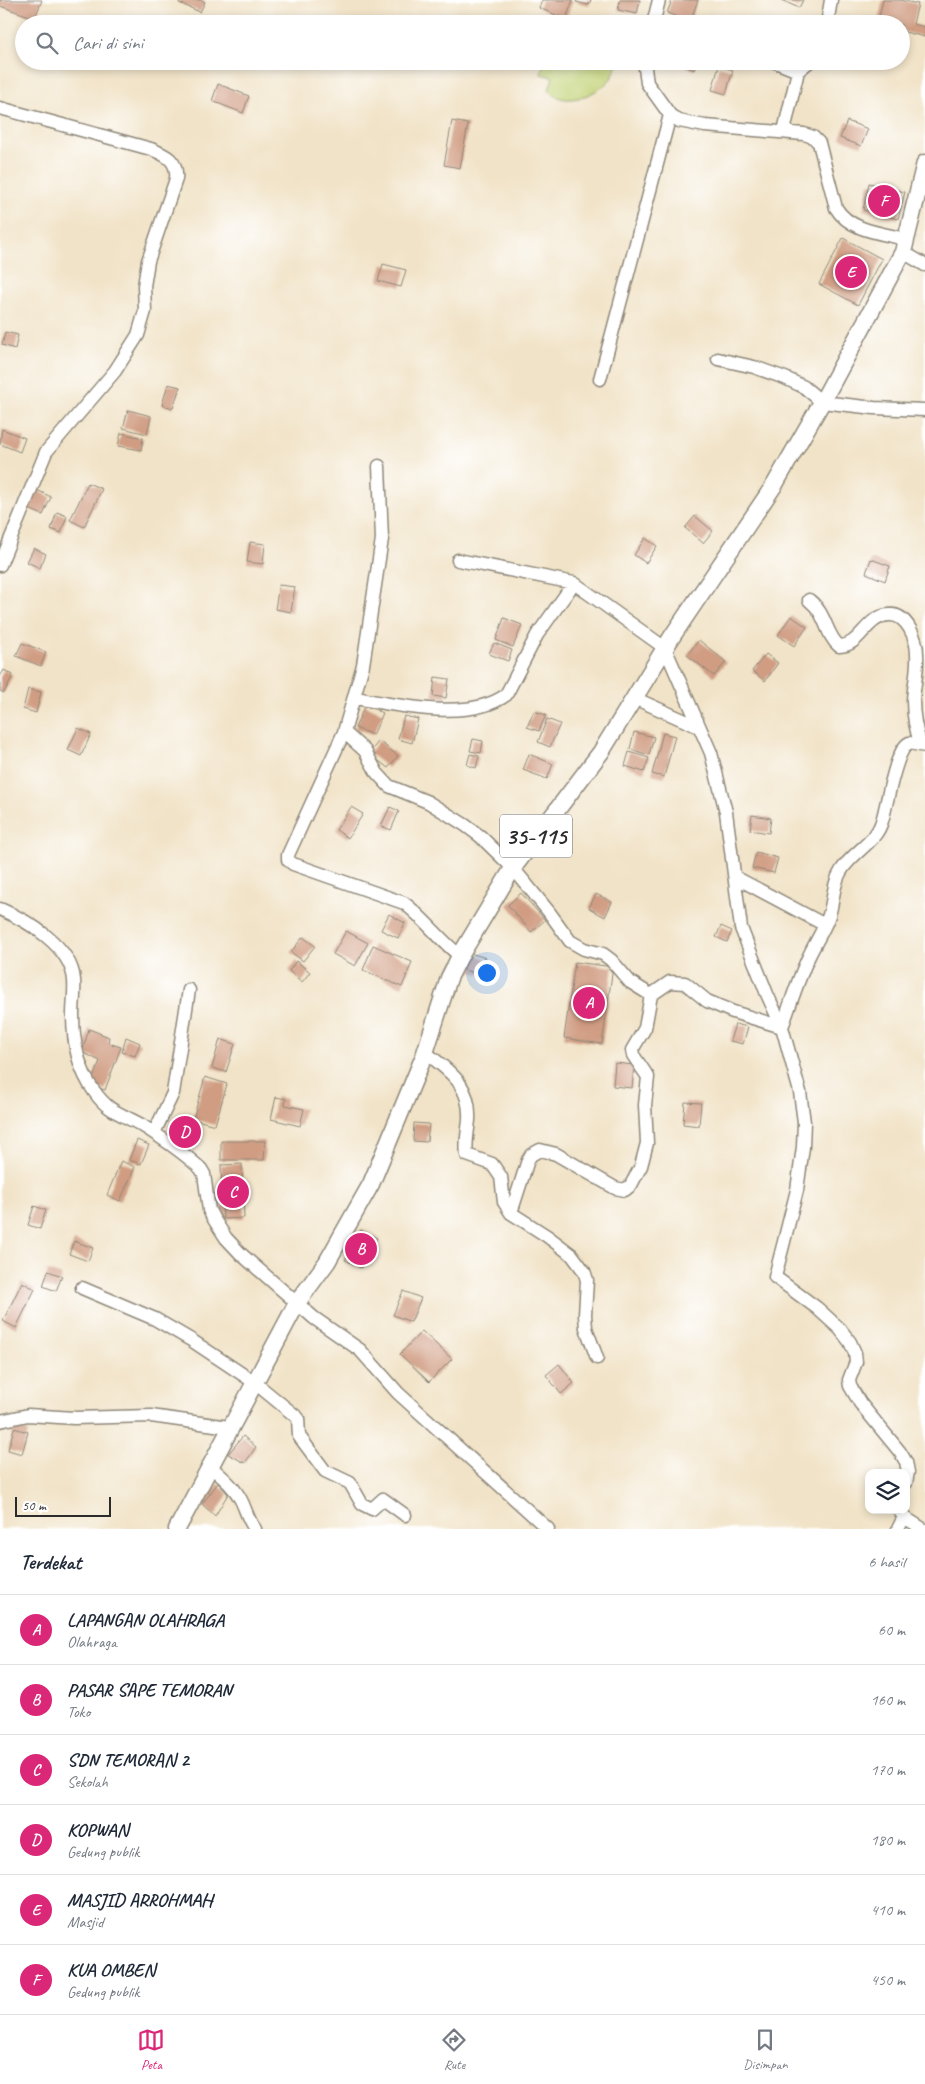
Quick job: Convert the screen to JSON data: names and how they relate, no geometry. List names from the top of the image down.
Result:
{
  "streets": {
    "main road": ["35-115"]
  },
  "scale_bar": "50 m",
  "page": {
    "search": "Cari di sini",
    "pins": [
      "F",
      "E",
      "A",
      "D",
      "C",
      "B"
    ],
    "scale": "50 m",
    "heading": ["Terdekat", "6 hasil"],
    "list": [
      {
        "mark": "A",
        "name": "LAPANGAN OLAHRAGA",
        "note": "Olahraga",
        "value": "60 m"
      },
      {
        "mark": "B",
        "name": "PASAR SAPE TEMORAN",
        "note": "Toko",
        "value": "160 m"
      },
      {
        "mark": "C",
        "name": "SDN TEMORAN 2",
        "note": "Sekolah",
        "value": "170 m"
      },
      {
        "mark": "D",
        "name": "KOPWAN",
        "note": "Gedung publik",
        "value": "180 m"
      },
      {
        "mark": "E",
        "name": "MASJID ARROHMAH",
        "note": "Masjid",
        "value": "410 m"
      },
      {
        "mark": "F",
        "name": "KUA OMBEN",
        "note": "Gedung publik",
        "value": "450 m"
      }
    ],
    "nav": ["Peta", "Rute", "Disimpan"]
  }
}
